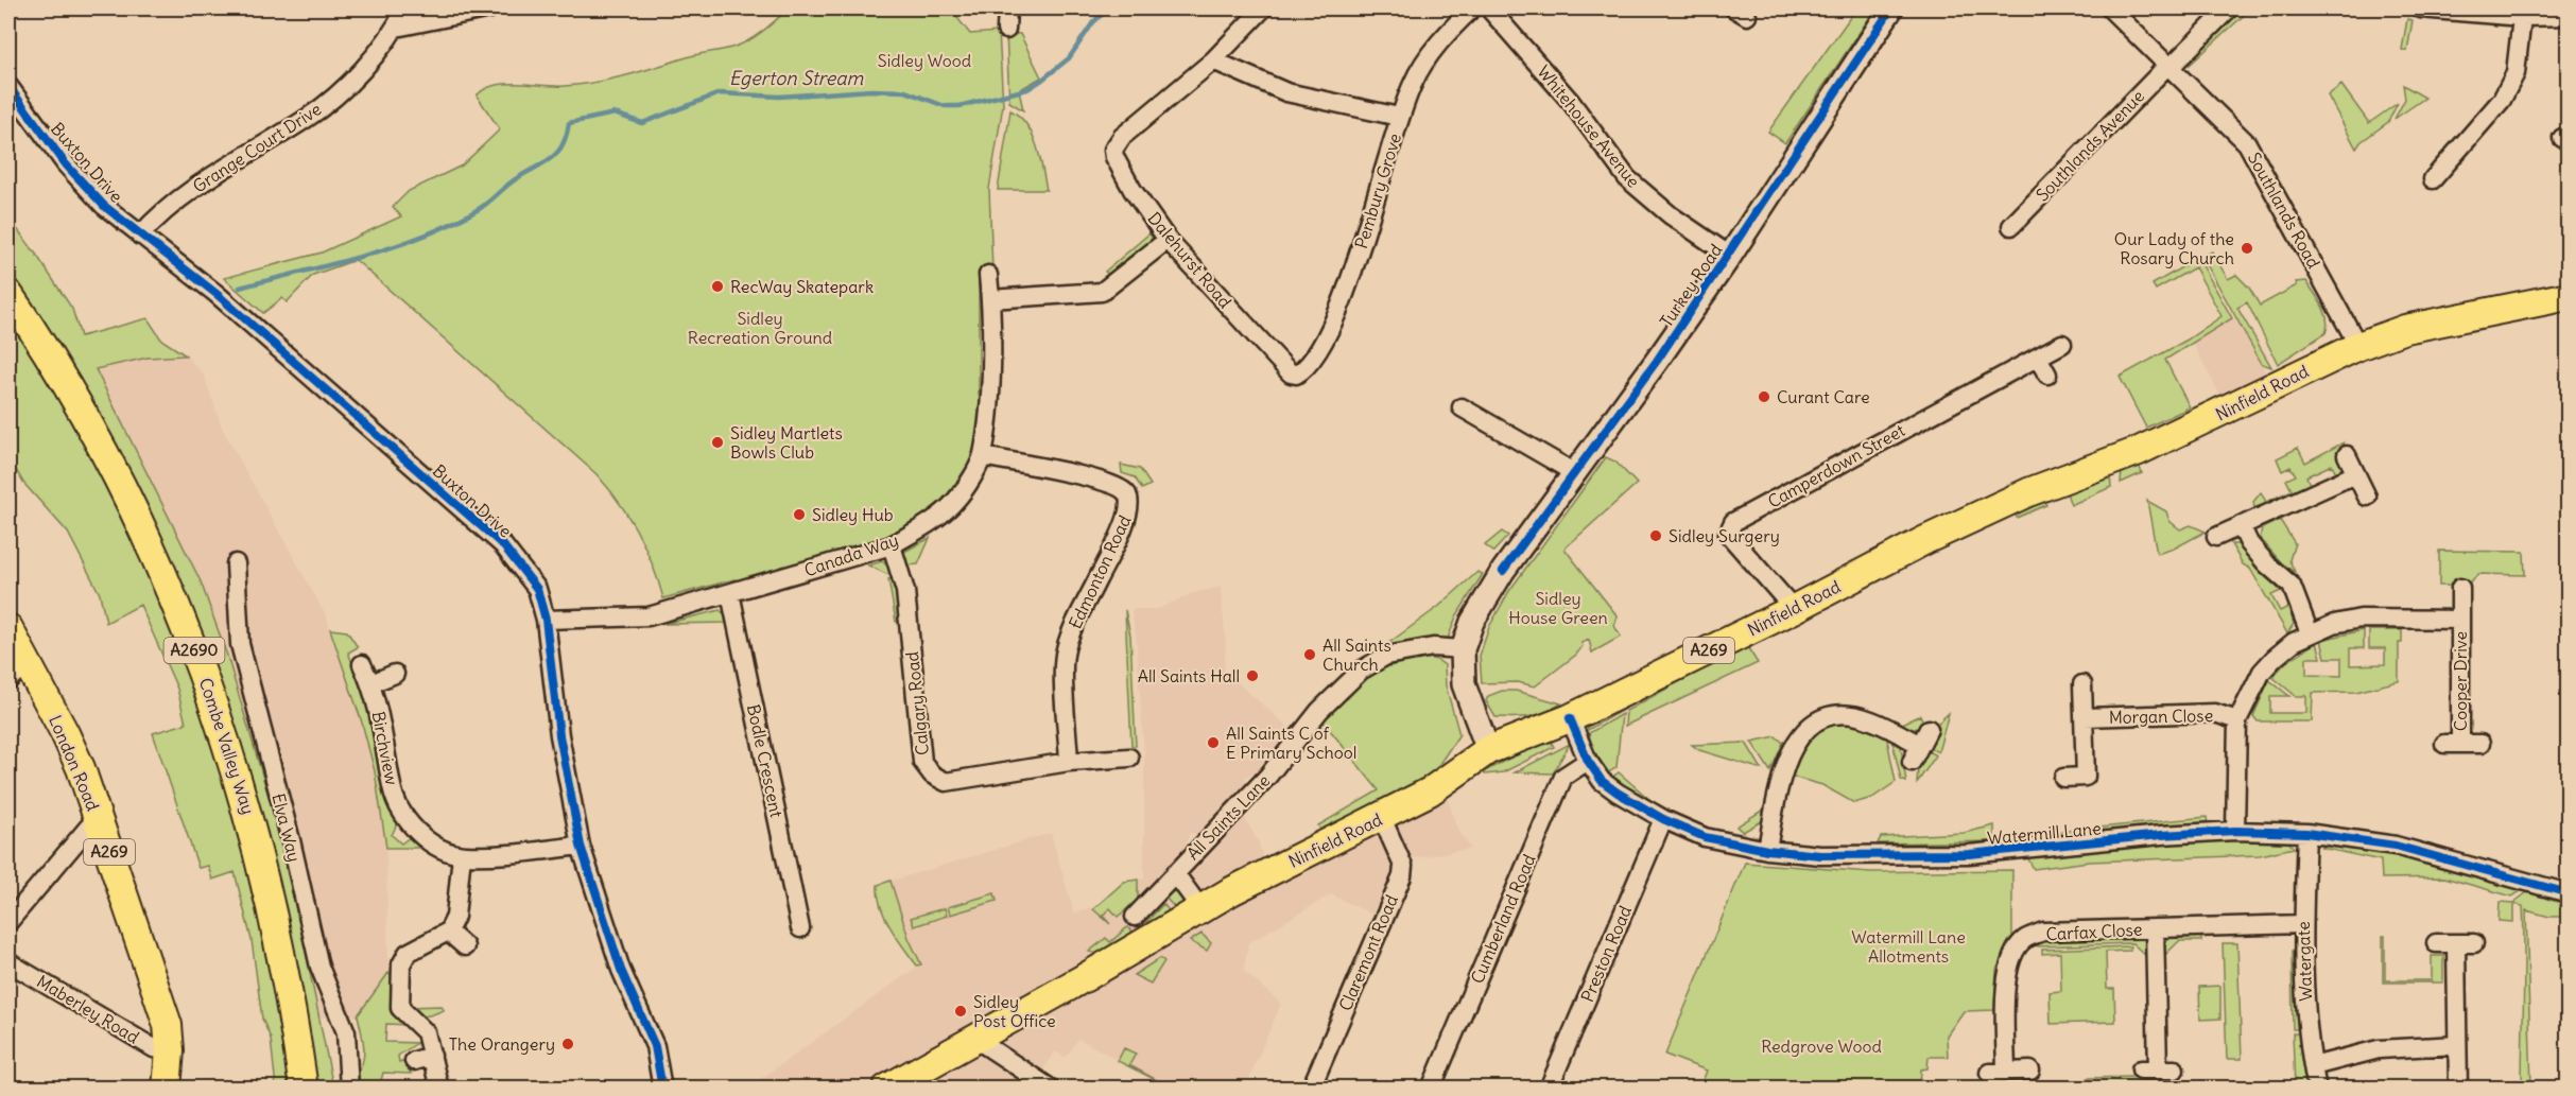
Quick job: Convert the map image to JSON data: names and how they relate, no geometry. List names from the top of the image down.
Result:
{
  "streets": {
    "main road": [
      "Ninfield Road",
      "A2690",
      "A269",
      "Combe Valley Way",
      "London Road"
    ],
    "street": [
      "Whitehouse Avenue",
      "Southlands Avenue",
      "Grange Court Drive",
      "Buxton Drive",
      "Pembury Grove",
      "Southlands Road",
      "Dalehurst Road",
      "Turkey Road",
      "Camperdown Street",
      "Canada Way",
      "Edmonton Road",
      "Cooper Drive",
      "Calgary Road",
      "Morgan Close",
      "Birchview",
      "Bodle Crescent",
      "All Saints Lane",
      "Elva Way",
      "Watermill Lane",
      "Cumberland Road",
      "Carfax Close",
      "Claremont Road",
      "Preston Road",
      "Watergate",
      "Maberley Road"
    ]
  },
  "crossings": [
    ["Whitehouse Avenue", "Turkey Road"],
    ["Southlands Avenue", "Southlands Road"],
    ["Grange Court Drive", "Buxton Drive"],
    ["Buxton Drive", "Canada Way"],
    ["Buxton Drive", "Birchview"],
    ["Pembury Grove", "Dalehurst Road"],
    ["Southlands Road", "Ninfield Road"],
    ["Turkey Road", "Ninfield Road"],
    ["Turkey Road", "All Saints Lane"],
    ["Ninfield Road", "Camperdown Street"],
    ["Ninfield Road", "All Saints Lane"],
    ["Ninfield Road", "Watermill Lane"],
    ["Ninfield Road", "Claremont Road"],
    ["Canada Way", "Edmonton Road"],
    ["Canada Way", "Calgary Road"],
    ["Canada Way", "Bodle Crescent"],
    ["Edmonton Road", "Calgary Road"],
    ["Cooper Drive", "Morgan Close"],
    ["Cooper Drive", "Watermill Lane"],
    ["London Road", "Maberley Road"],
    ["Watermill Lane", "Cumberland Road"],
    ["Watermill Lane", "Preston Road"],
    ["Watermill Lane", "Watergate"],
    ["Carfax Close", "Watergate"]
  ],
  "water": ["Egerton Stream"],
  "parks": [
    "Sidley Wood",
    "Sidley Recreation Ground",
    "Sidley House Green",
    "Watermill Lane Allotments",
    "Redgrove Wood"
  ],
  "places": [
    "Our Lady of the Rosary Church",
    "RecWay Skatepark",
    "Curant Care",
    "Sidley Martlets Bowls Club",
    "Sidley Hub",
    "Sidley Surgery",
    "All Saints Church",
    "All Saints Hall",
    "All Saints C of E Primary School",
    "Sidley Post Office",
    "The Orangery"
  ]
}
